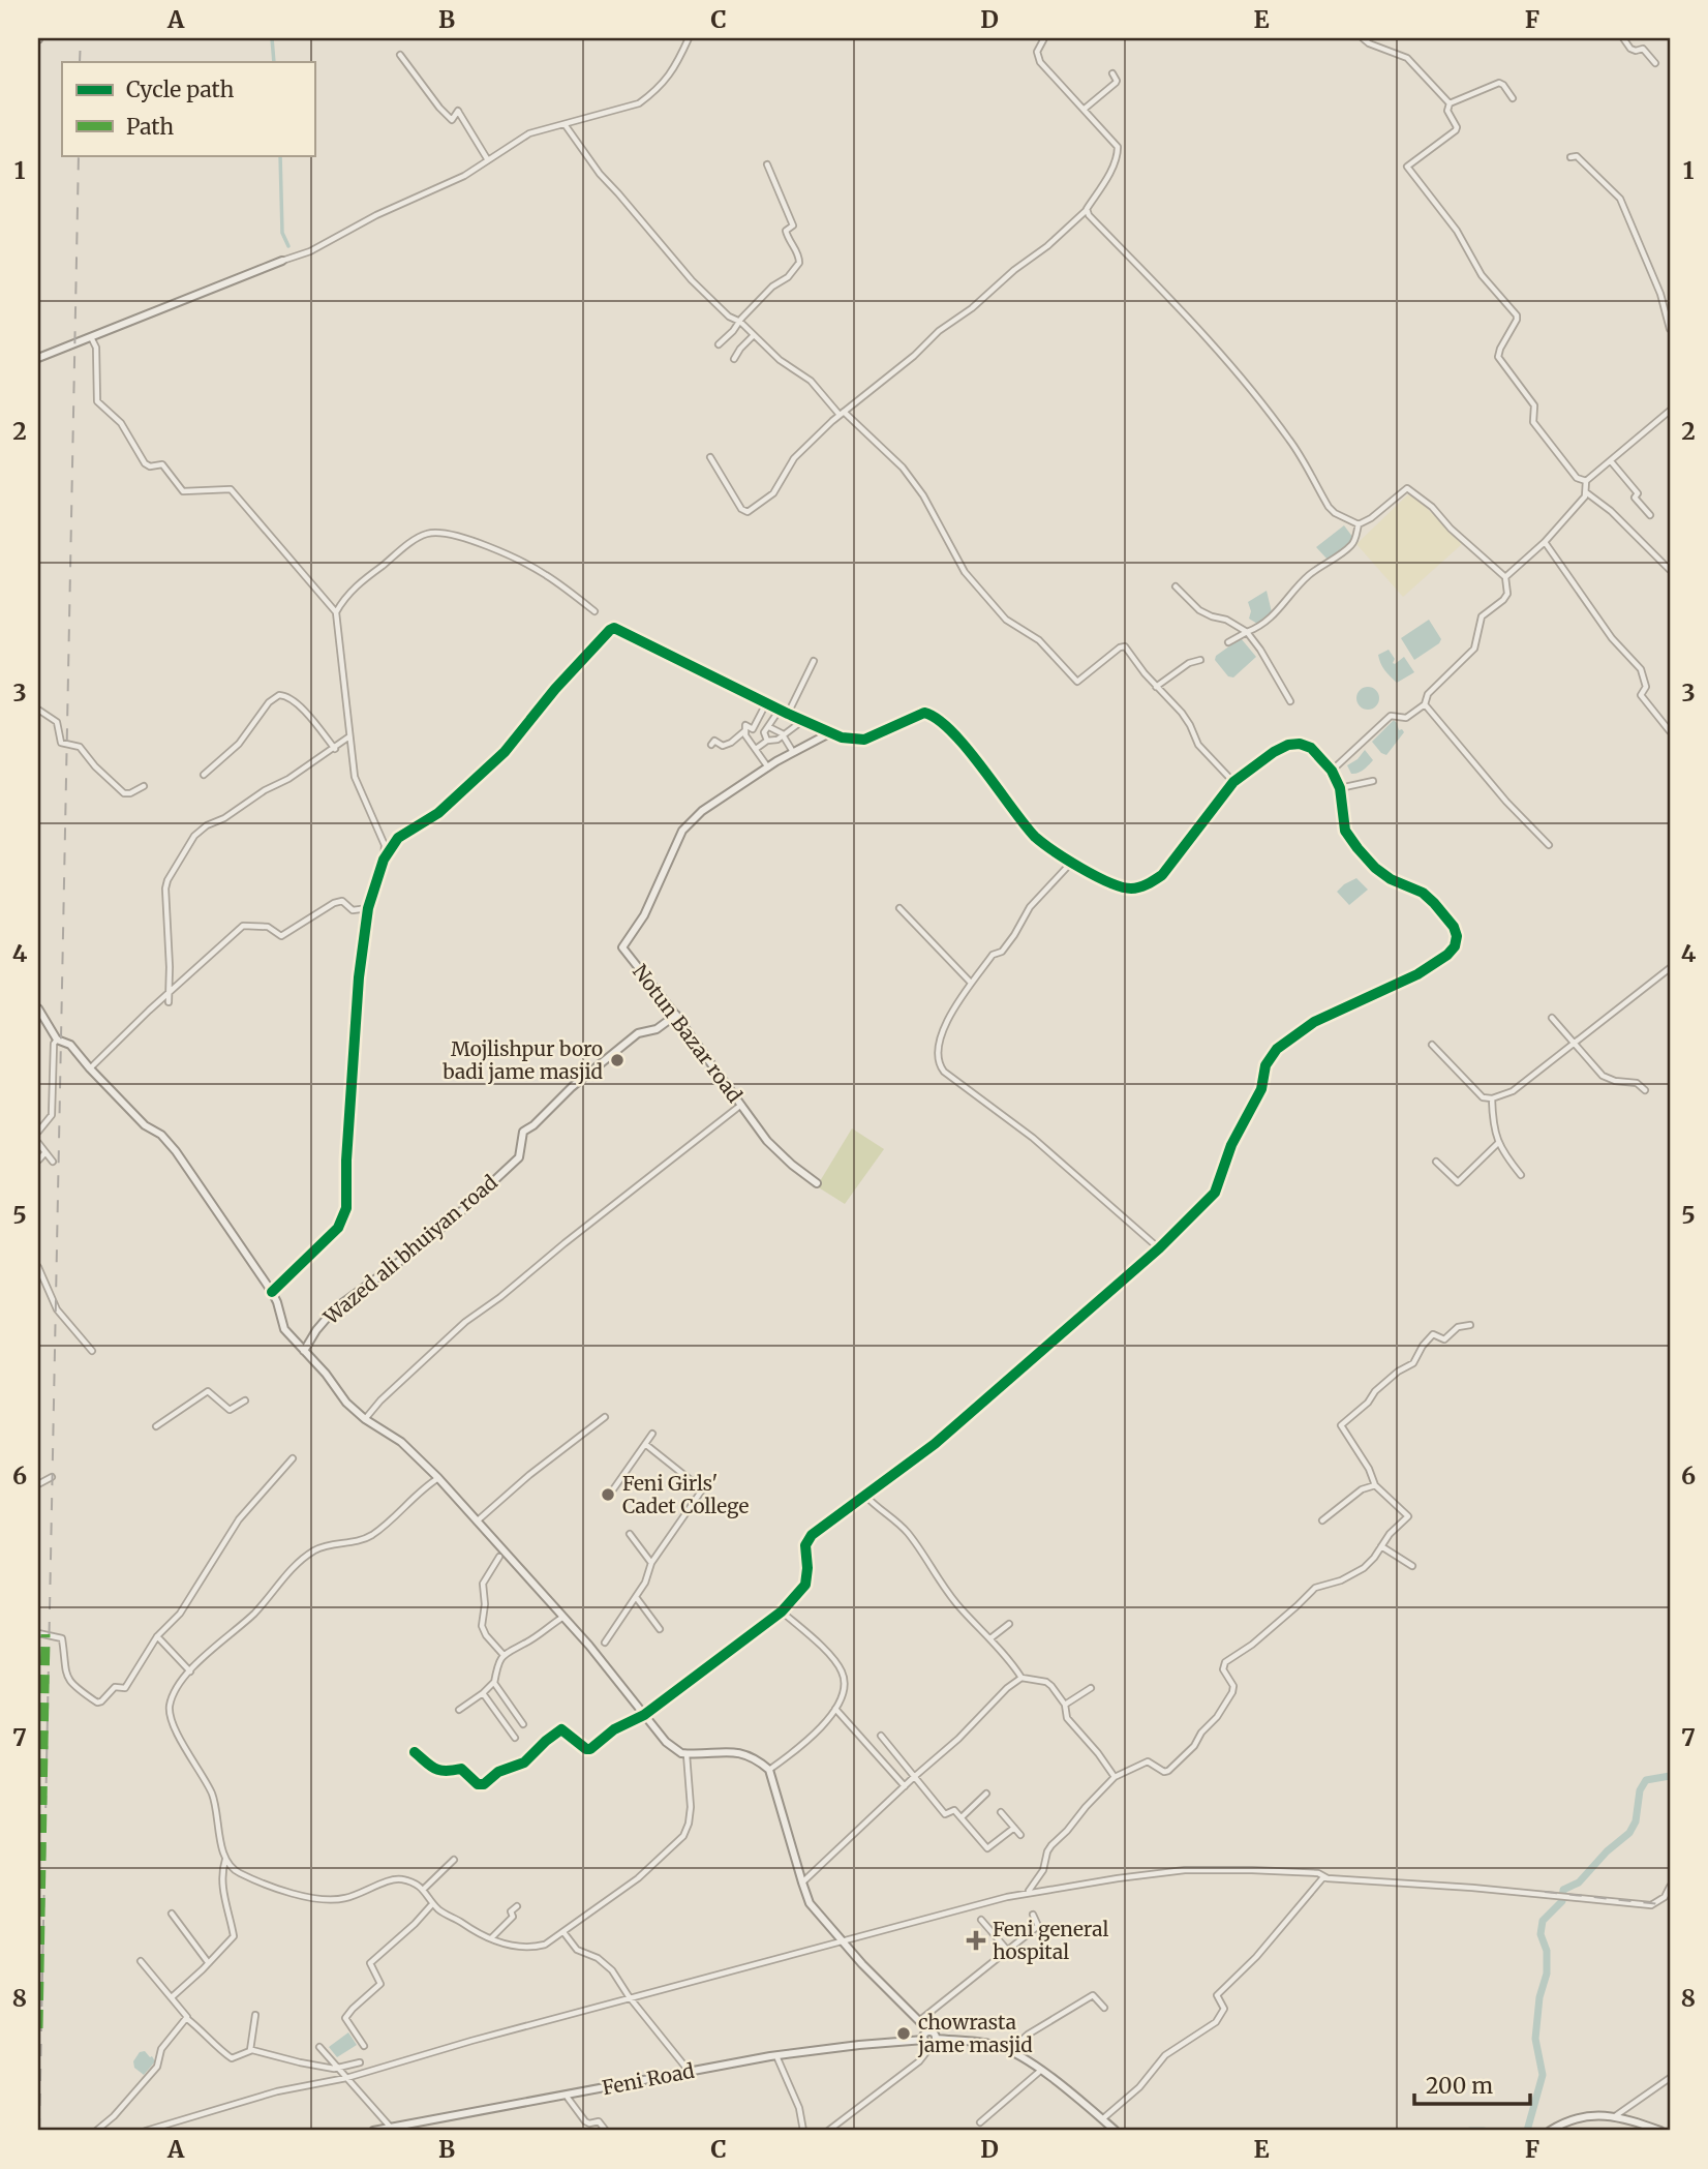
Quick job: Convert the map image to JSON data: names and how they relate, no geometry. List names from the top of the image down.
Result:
{
  "streets": {
    "main road": ["Notun Bazar road", "Wazed ali bhuiyan road", "Feni Road"]
  },
  "crossings": [
    ["Notun Bazar road", "Wazed ali bhuiyan road"]
  ],
  "places": {
    "other": ["Mojlishpur boro badi jame masjid", "Feni Girls' Cadet College", "chowrasta jame masjid"],
    "health": ["Feni general hospital"]
  },
  "legend": ["Cycle path", "Path"],
  "scale_bar": "200 m",
  "grid": {
    "columns": [
      "A",
      "B",
      "C",
      "D",
      "E",
      "F"
    ],
    "rows": [
      "1",
      "2",
      "3",
      "4",
      "5",
      "6",
      "7",
      "8"
    ]
  }
}
